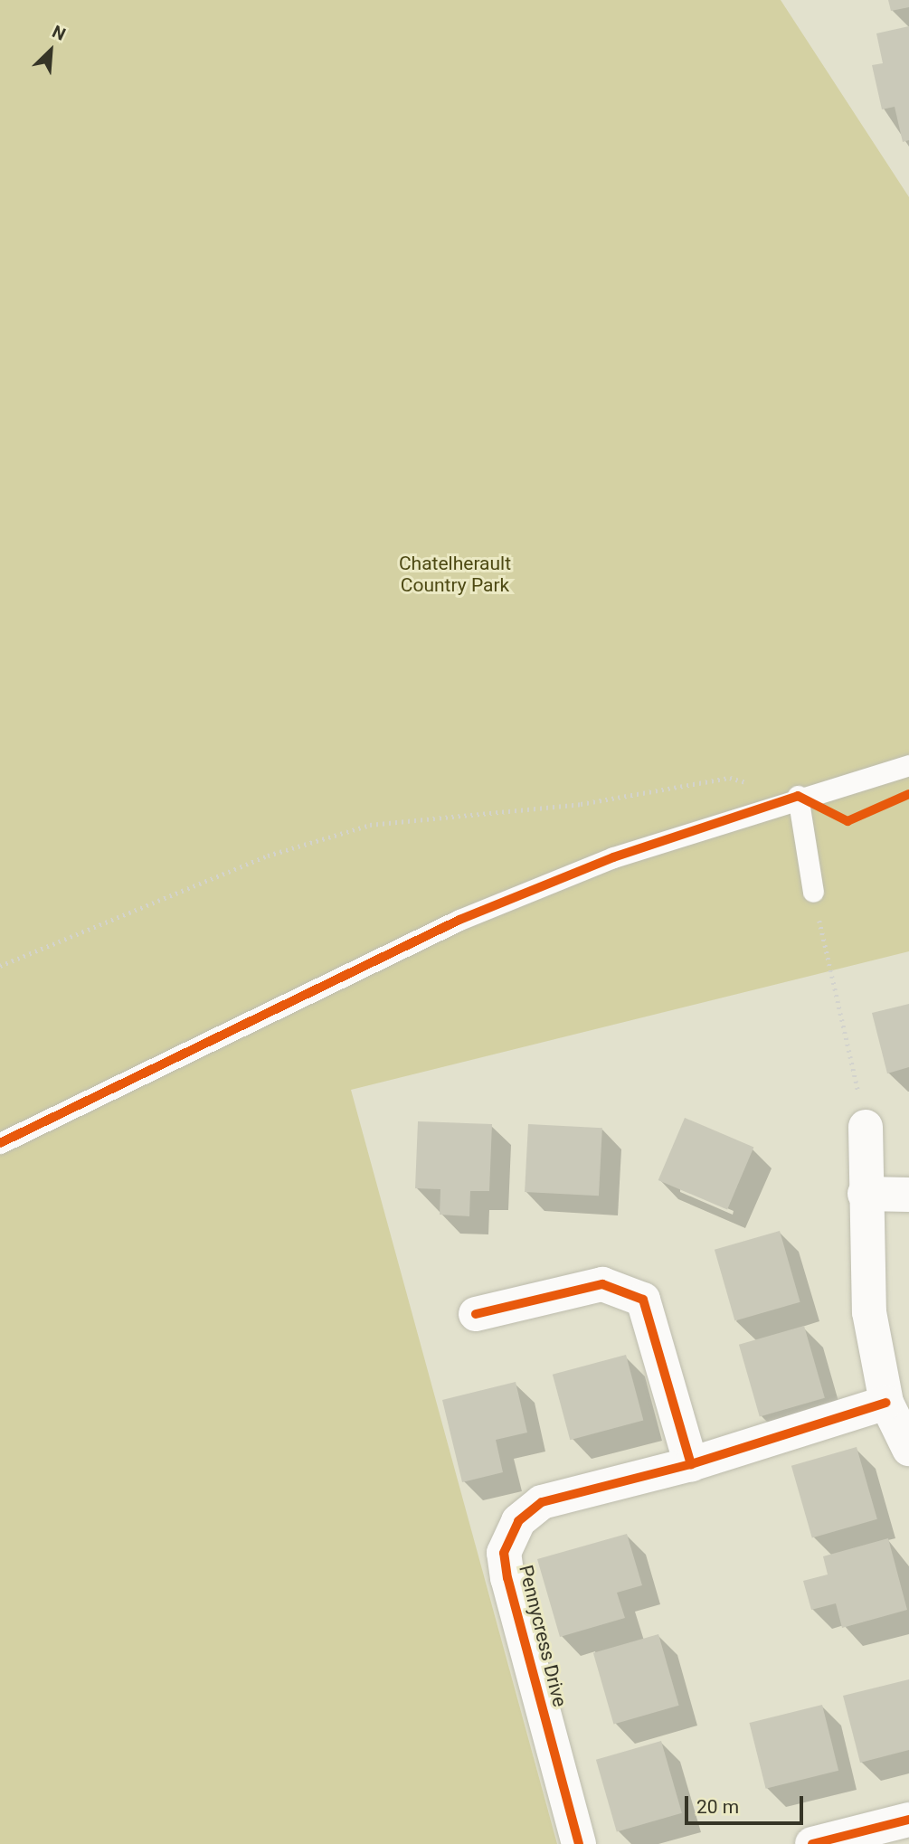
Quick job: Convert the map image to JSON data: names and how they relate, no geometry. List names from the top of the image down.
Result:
{
  "streets": {
    "street": ["Pennycress Drive"]
  },
  "parks": ["Chatelherault Country Park"],
  "scale_bar": "20 m",
  "north": "top right"
}
